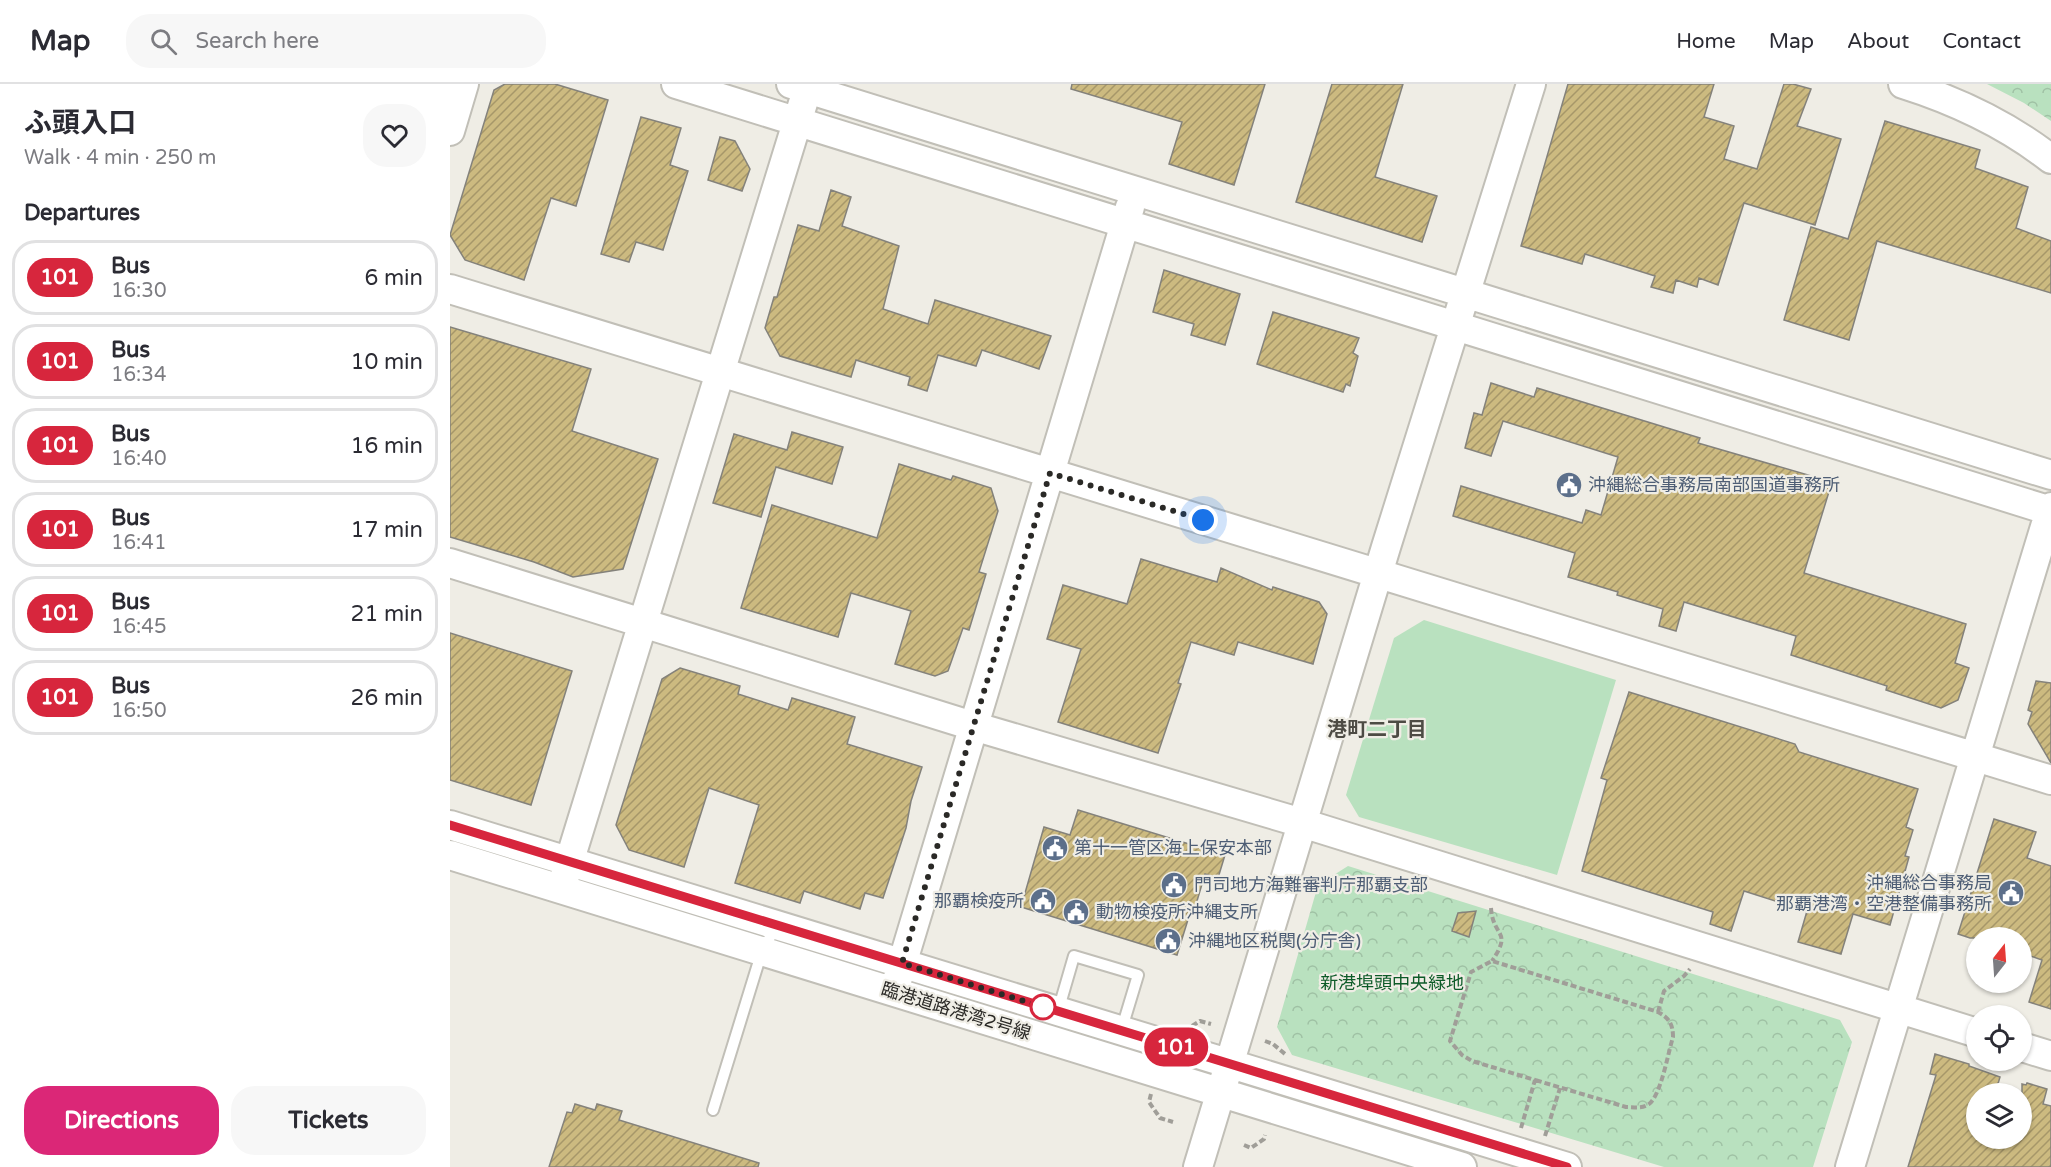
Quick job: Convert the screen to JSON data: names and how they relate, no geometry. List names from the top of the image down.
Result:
{
  "streets": {
    "street": ["臨港道路港湾2号線"]
  },
  "districts": ["港町二丁目"],
  "parks": ["新港埠頭中央緑地"],
  "places": {
    "public building": [
      "沖縄総合事務局南部国道事務所",
      "第十一管区海上保安本部",
      "門司地方海難審判庁那覇支部",
      "沖縄総合事務局 那覇港湾・空港整備事務所",
      "那覇検疫所",
      "動物検疫所沖縄支所",
      "沖縄地区税関(分庁舎)"
    ]
  },
  "lines": ["bus line 101"],
  "north": "top",
  "page": {
    "header": "Map",
    "search": "Search here",
    "nav": [
      "Home",
      "Map",
      "About",
      "Contact"
    ],
    "heading": [
      ["ふ頭入口", "Walk · 4 min · 250 m"],
      "Departures"
    ],
    "on_map": "101",
    "list": [
      {
        "mark": "101",
        "name": "Bus",
        "note": "16:30",
        "value": "6 min"
      },
      {
        "mark": "101",
        "name": "Bus",
        "note": "16:34",
        "value": "10 min"
      },
      {
        "mark": "101",
        "name": "Bus",
        "note": "16:40",
        "value": "16 min"
      },
      {
        "mark": "101",
        "name": "Bus",
        "note": "16:41",
        "value": "17 min"
      },
      {
        "mark": "101",
        "name": "Bus",
        "note": "16:45",
        "value": "21 min"
      },
      {
        "mark": "101",
        "name": "Bus",
        "note": "16:50",
        "value": "26 min"
      }
    ],
    "buttons": ["Directions", "Tickets"]
  }
}
